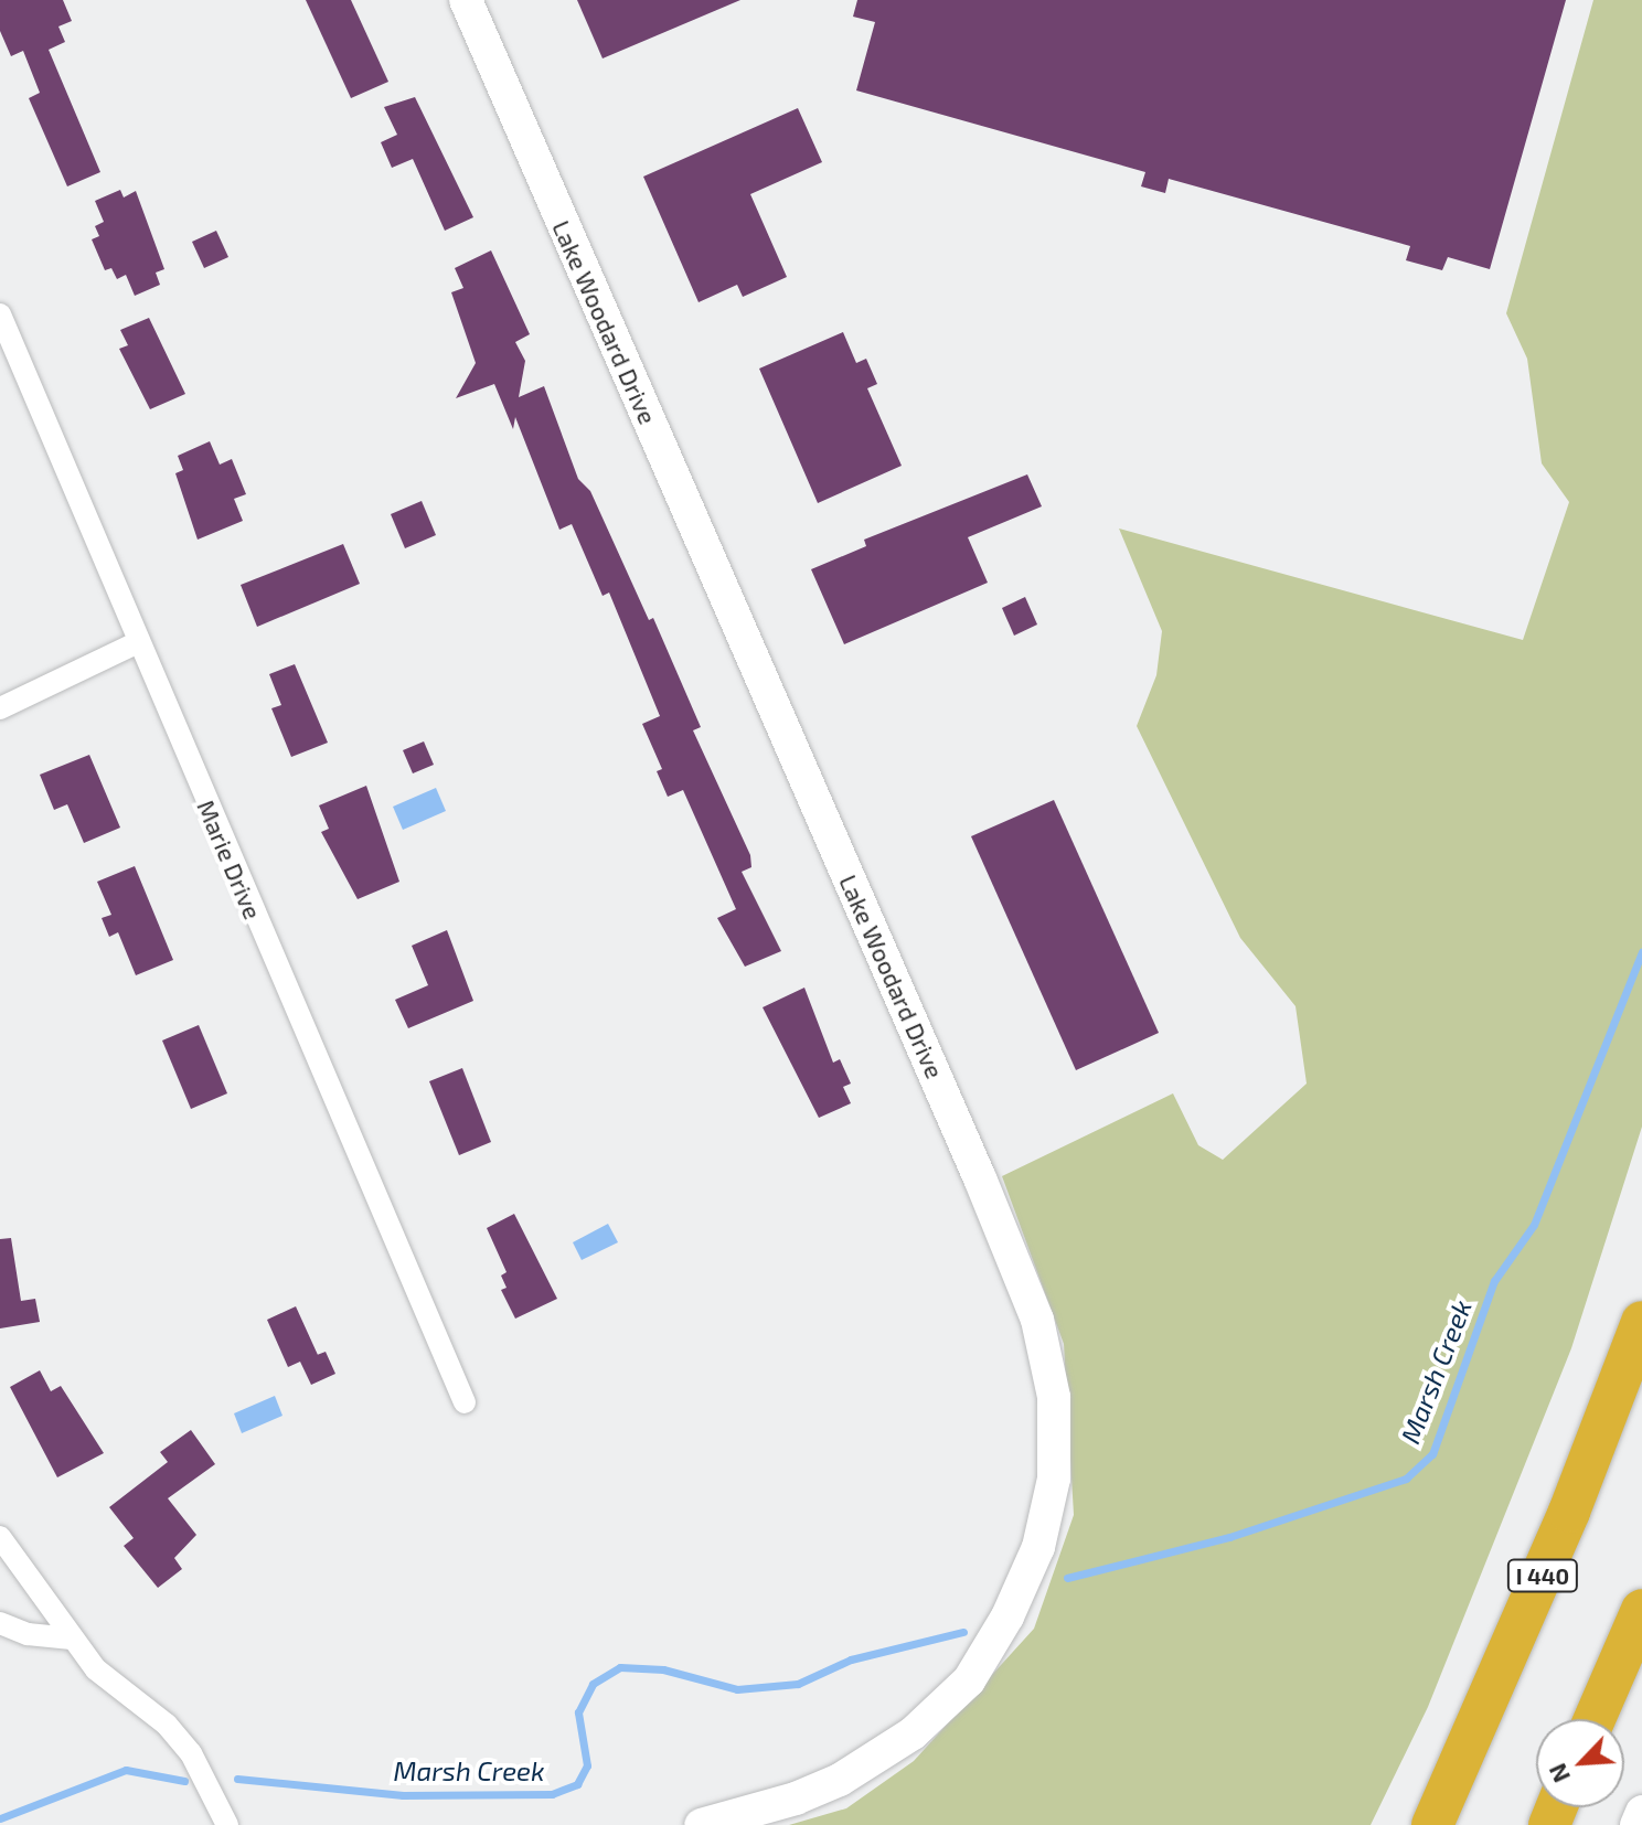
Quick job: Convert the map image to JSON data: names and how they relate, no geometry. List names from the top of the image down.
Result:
{
  "streets": {
    "highway": ["I 440"],
    "street": ["Lake Woodard Drive", "Marie Drive"]
  },
  "water": ["Marsh Creek"],
  "north": "bottom left"
}
